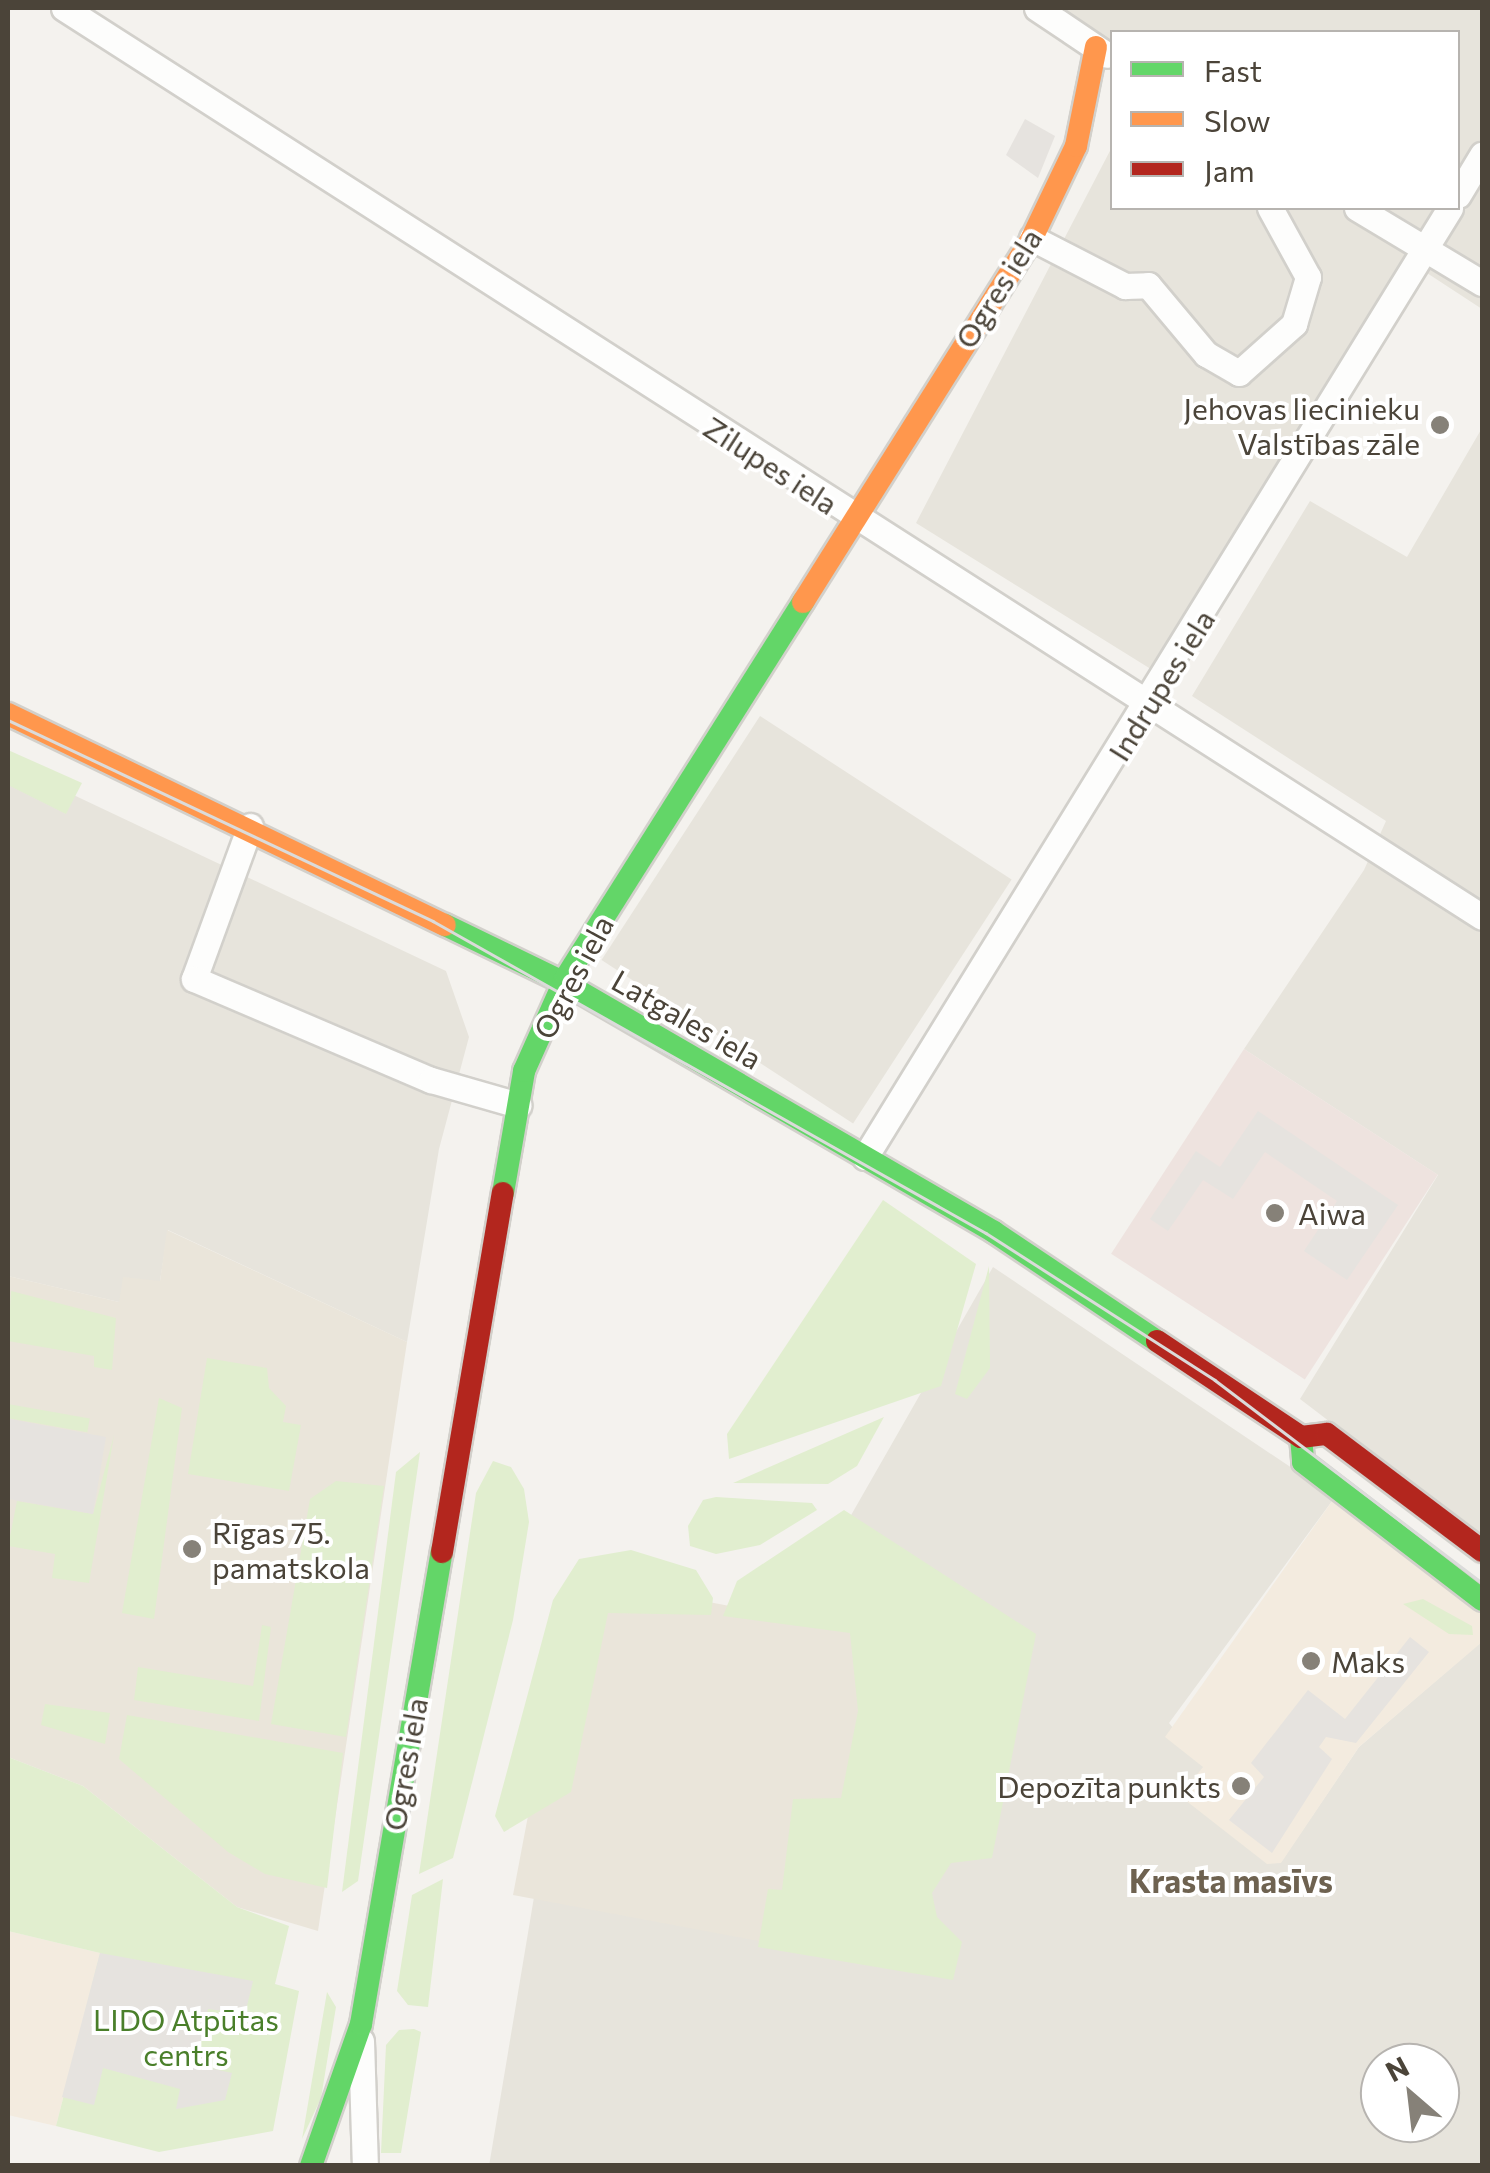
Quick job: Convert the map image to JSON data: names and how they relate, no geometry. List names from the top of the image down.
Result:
{
  "streets": {
    "street": [
      "Ogres iela",
      "Zilupes iela",
      "Indrupes iela",
      "Latgales iela"
    ]
  },
  "crossings": [
    ["Ogres iela", "Zilupes iela"],
    ["Ogres iela", "Latgales iela"],
    ["Zilupes iela", "Indrupes iela"],
    ["Indrupes iela", "Latgales iela"]
  ],
  "districts": ["Krasta masīvs"],
  "parks": ["LIDO Atpūtas centrs"],
  "places": [
    "Jehovas liecinieku Valstības zāle",
    "Aiwa",
    "Rīgas 75. pamatskola",
    "Maks",
    "Depozīta punkts"
  ],
  "legend": ["Fast", "Slow", "Jam"],
  "north": "top left"
}
